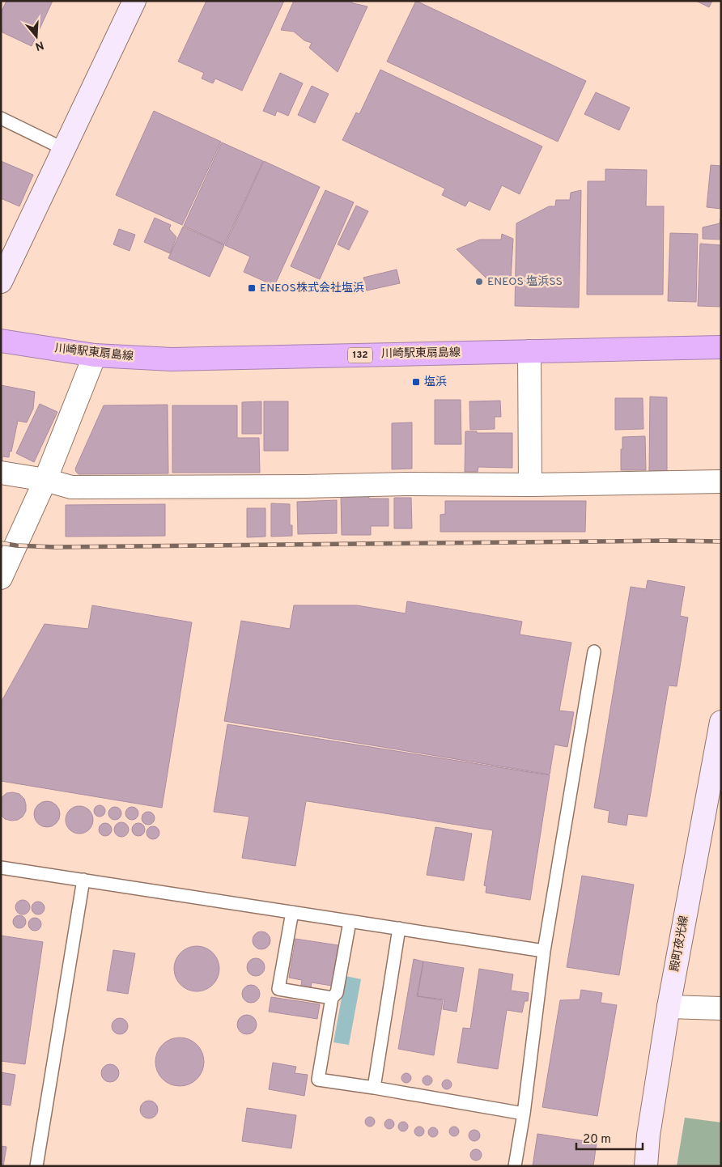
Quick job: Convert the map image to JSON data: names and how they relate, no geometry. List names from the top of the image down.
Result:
{
  "streets": {
    "highway": ["川崎駅東扇島線", "132"],
    "street": ["殿町夜光線"]
  },
  "places": {
    "other": ["ENEOS 塩浜SS"],
    "transit": ["ENEOS株式会社塩浜", "塩浜"]
  },
  "scale_bar": "20 m",
  "north": "bottom"
}
